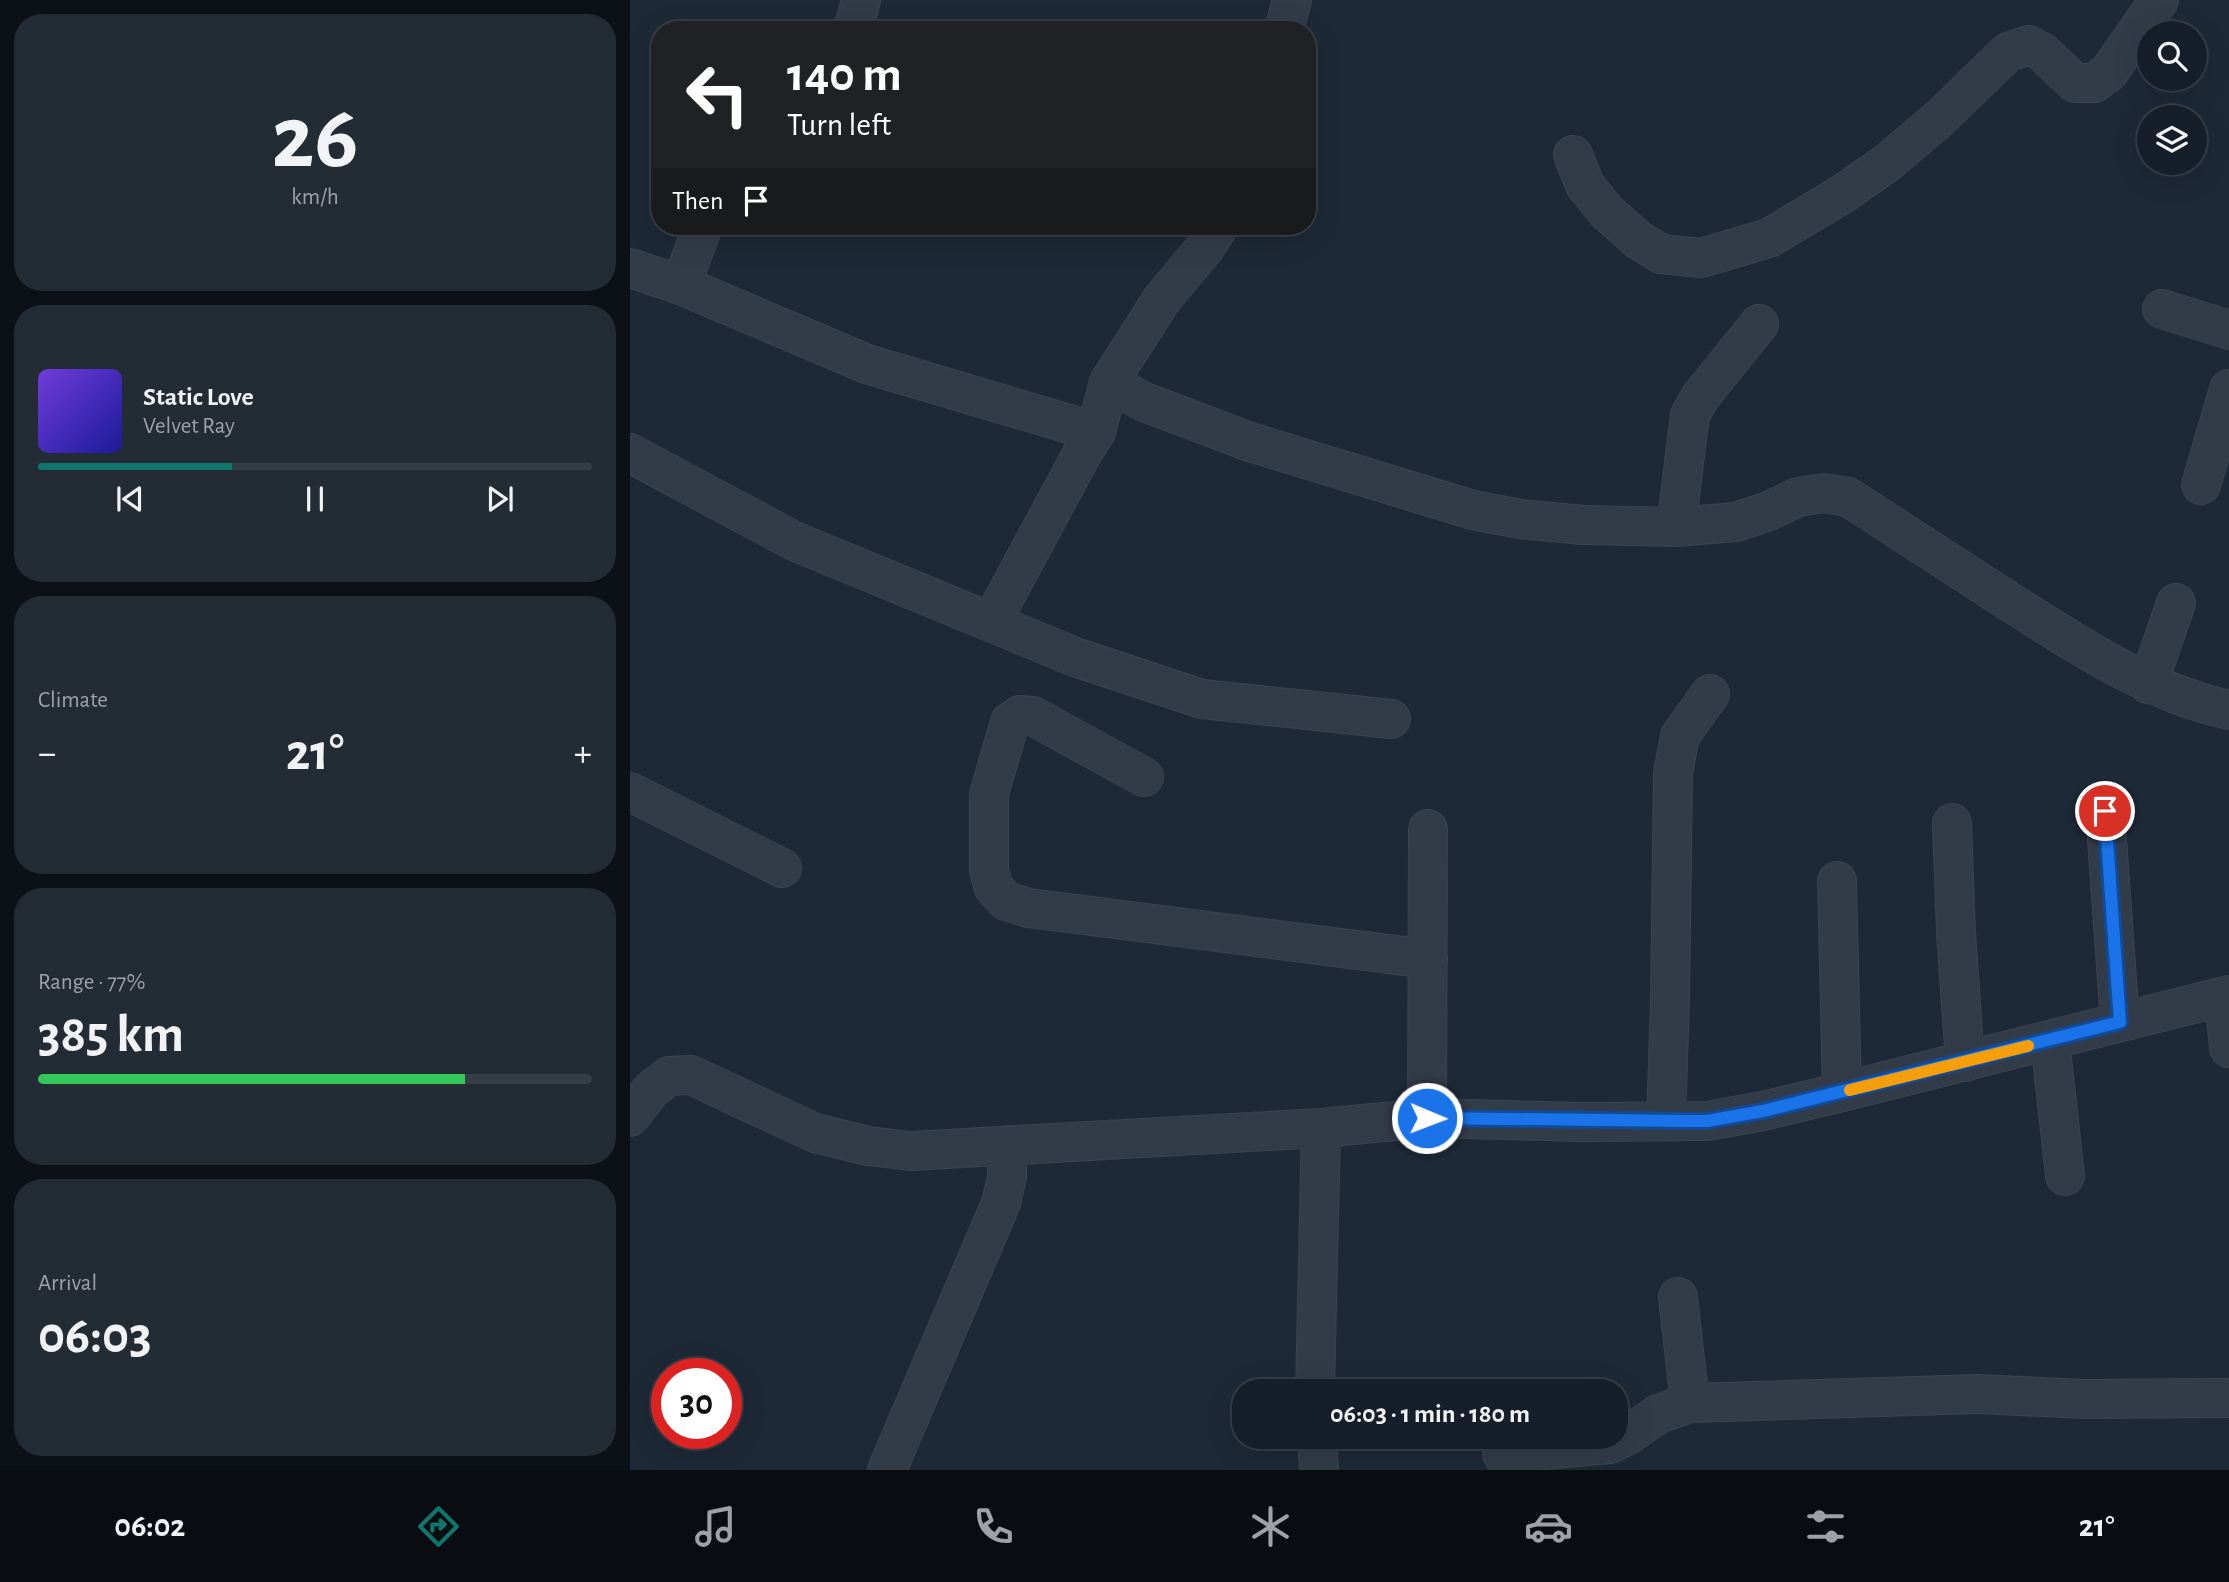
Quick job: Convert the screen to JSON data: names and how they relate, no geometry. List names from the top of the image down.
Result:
{
  "page": {
    "tile": [
      ["26", "km/h"],
      "Climate",
      ["Range · 77%", "385 km"],
      ["Arrival", "06:03"]
    ],
    "turn": ["140 m", "Turn left"],
    "then": "Then",
    "song": ["Static Love", "Velvet Ray"],
    "heat": ["−", "21°", "+"],
    "limit": "30",
    "trip": "06:03 · 1 min · 180 m",
    "tabs": ["06:02", "21°"]
  }
}
